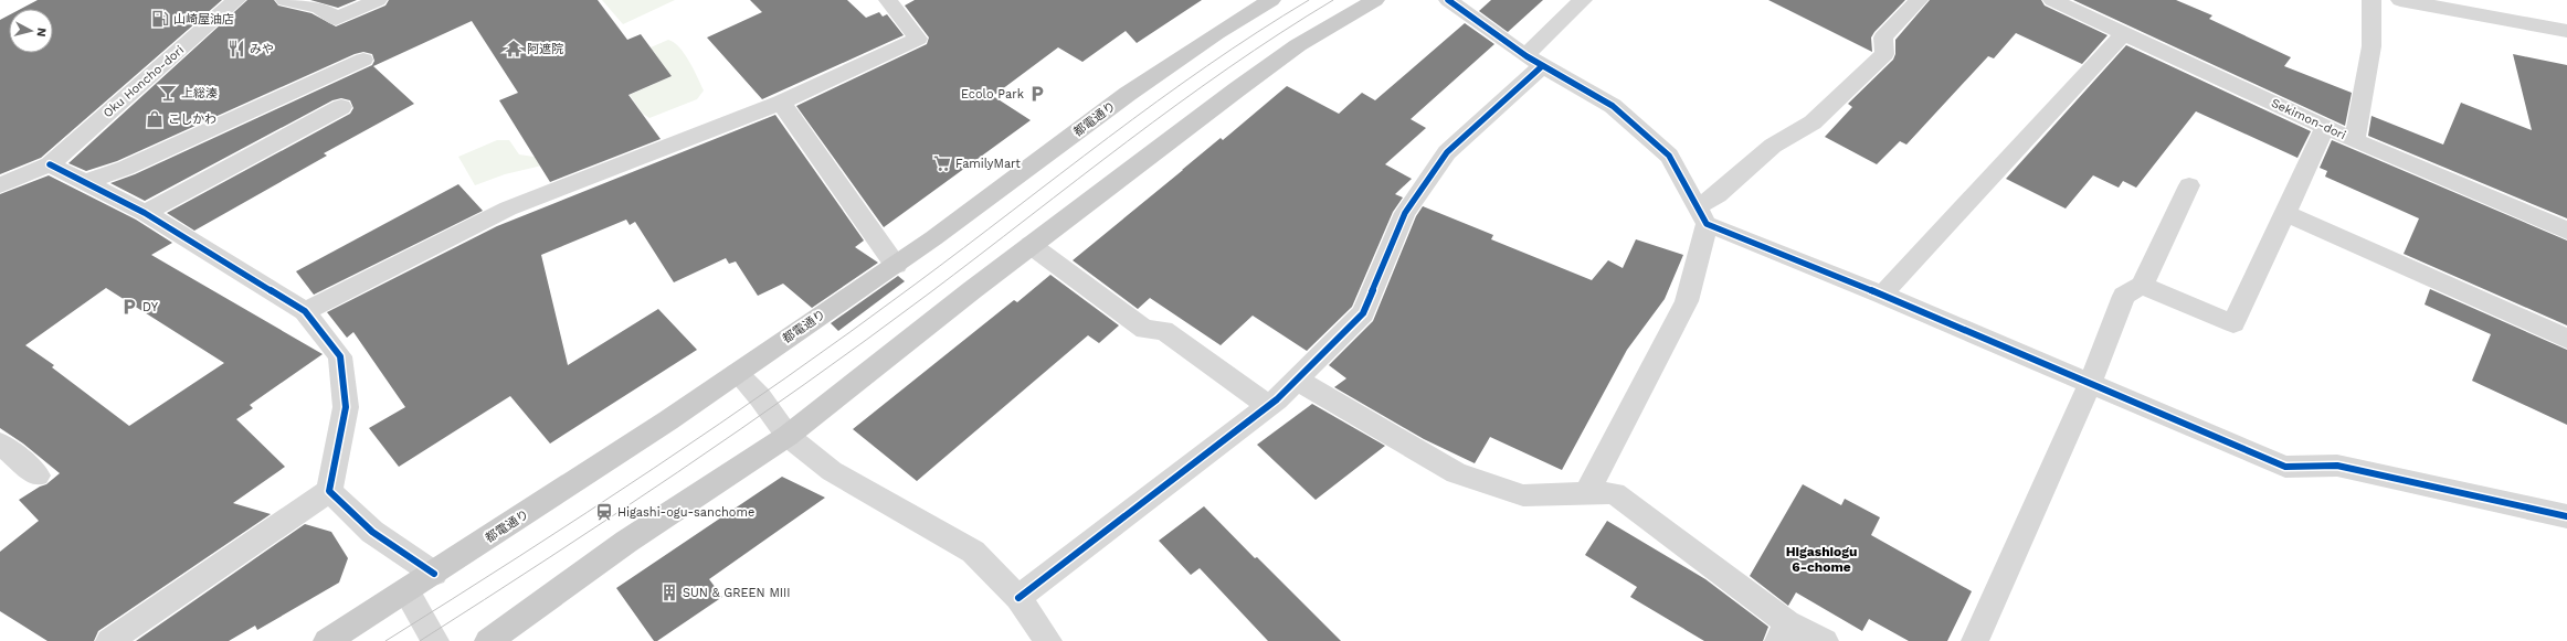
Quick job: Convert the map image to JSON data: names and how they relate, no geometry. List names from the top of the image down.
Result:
{
  "streets": {
    "main road": ["都電通り"],
    "street": ["Oku Honcho-dori", "Sekimon-dori"]
  },
  "districts": ["Higashiogu 6-chome"],
  "places": {
    "fuel station": ["山崎屋油店"],
    "restaurant": ["みや"],
    "temple": ["阿遮院"],
    "bar": ["上総湊"],
    "parking": ["Ecolo Park", "DY"],
    "shop": ["こしかわ"],
    "supermarket": ["FamilyMart"],
    "station": ["Higashi-ogu-sanchome"],
    "building": ["SUN & GREEN MIII"]
  },
  "north": "right"
}
